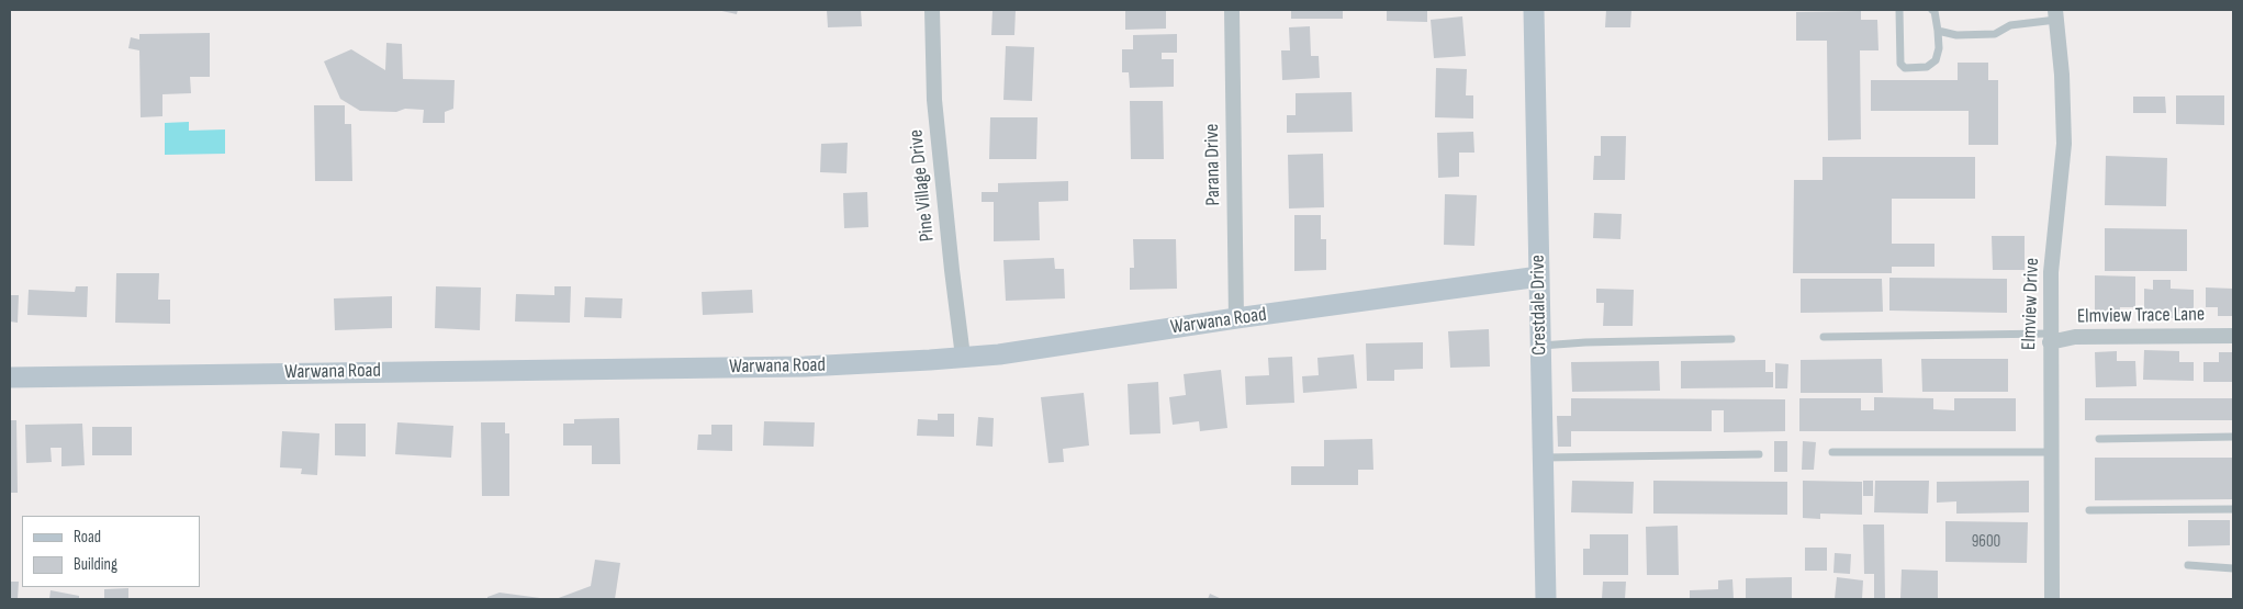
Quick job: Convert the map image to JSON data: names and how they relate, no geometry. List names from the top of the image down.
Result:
{
  "streets": {
    "street": [
      "Parana Drive",
      "Pine Village Drive",
      "Elmview Drive",
      "Crestdale Drive",
      "Elmview Trace Lane",
      "Warwana Road"
    ]
  },
  "crossings": [
    ["Parana Drive", "Warwana Road"],
    ["Pine Village Drive", "Warwana Road"],
    ["Elmview Drive", "Elmview Trace Lane"],
    ["Crestdale Drive", "Warwana Road"]
  ],
  "house_numbers": ["9600"],
  "legend": ["Road", "Building"]
}
